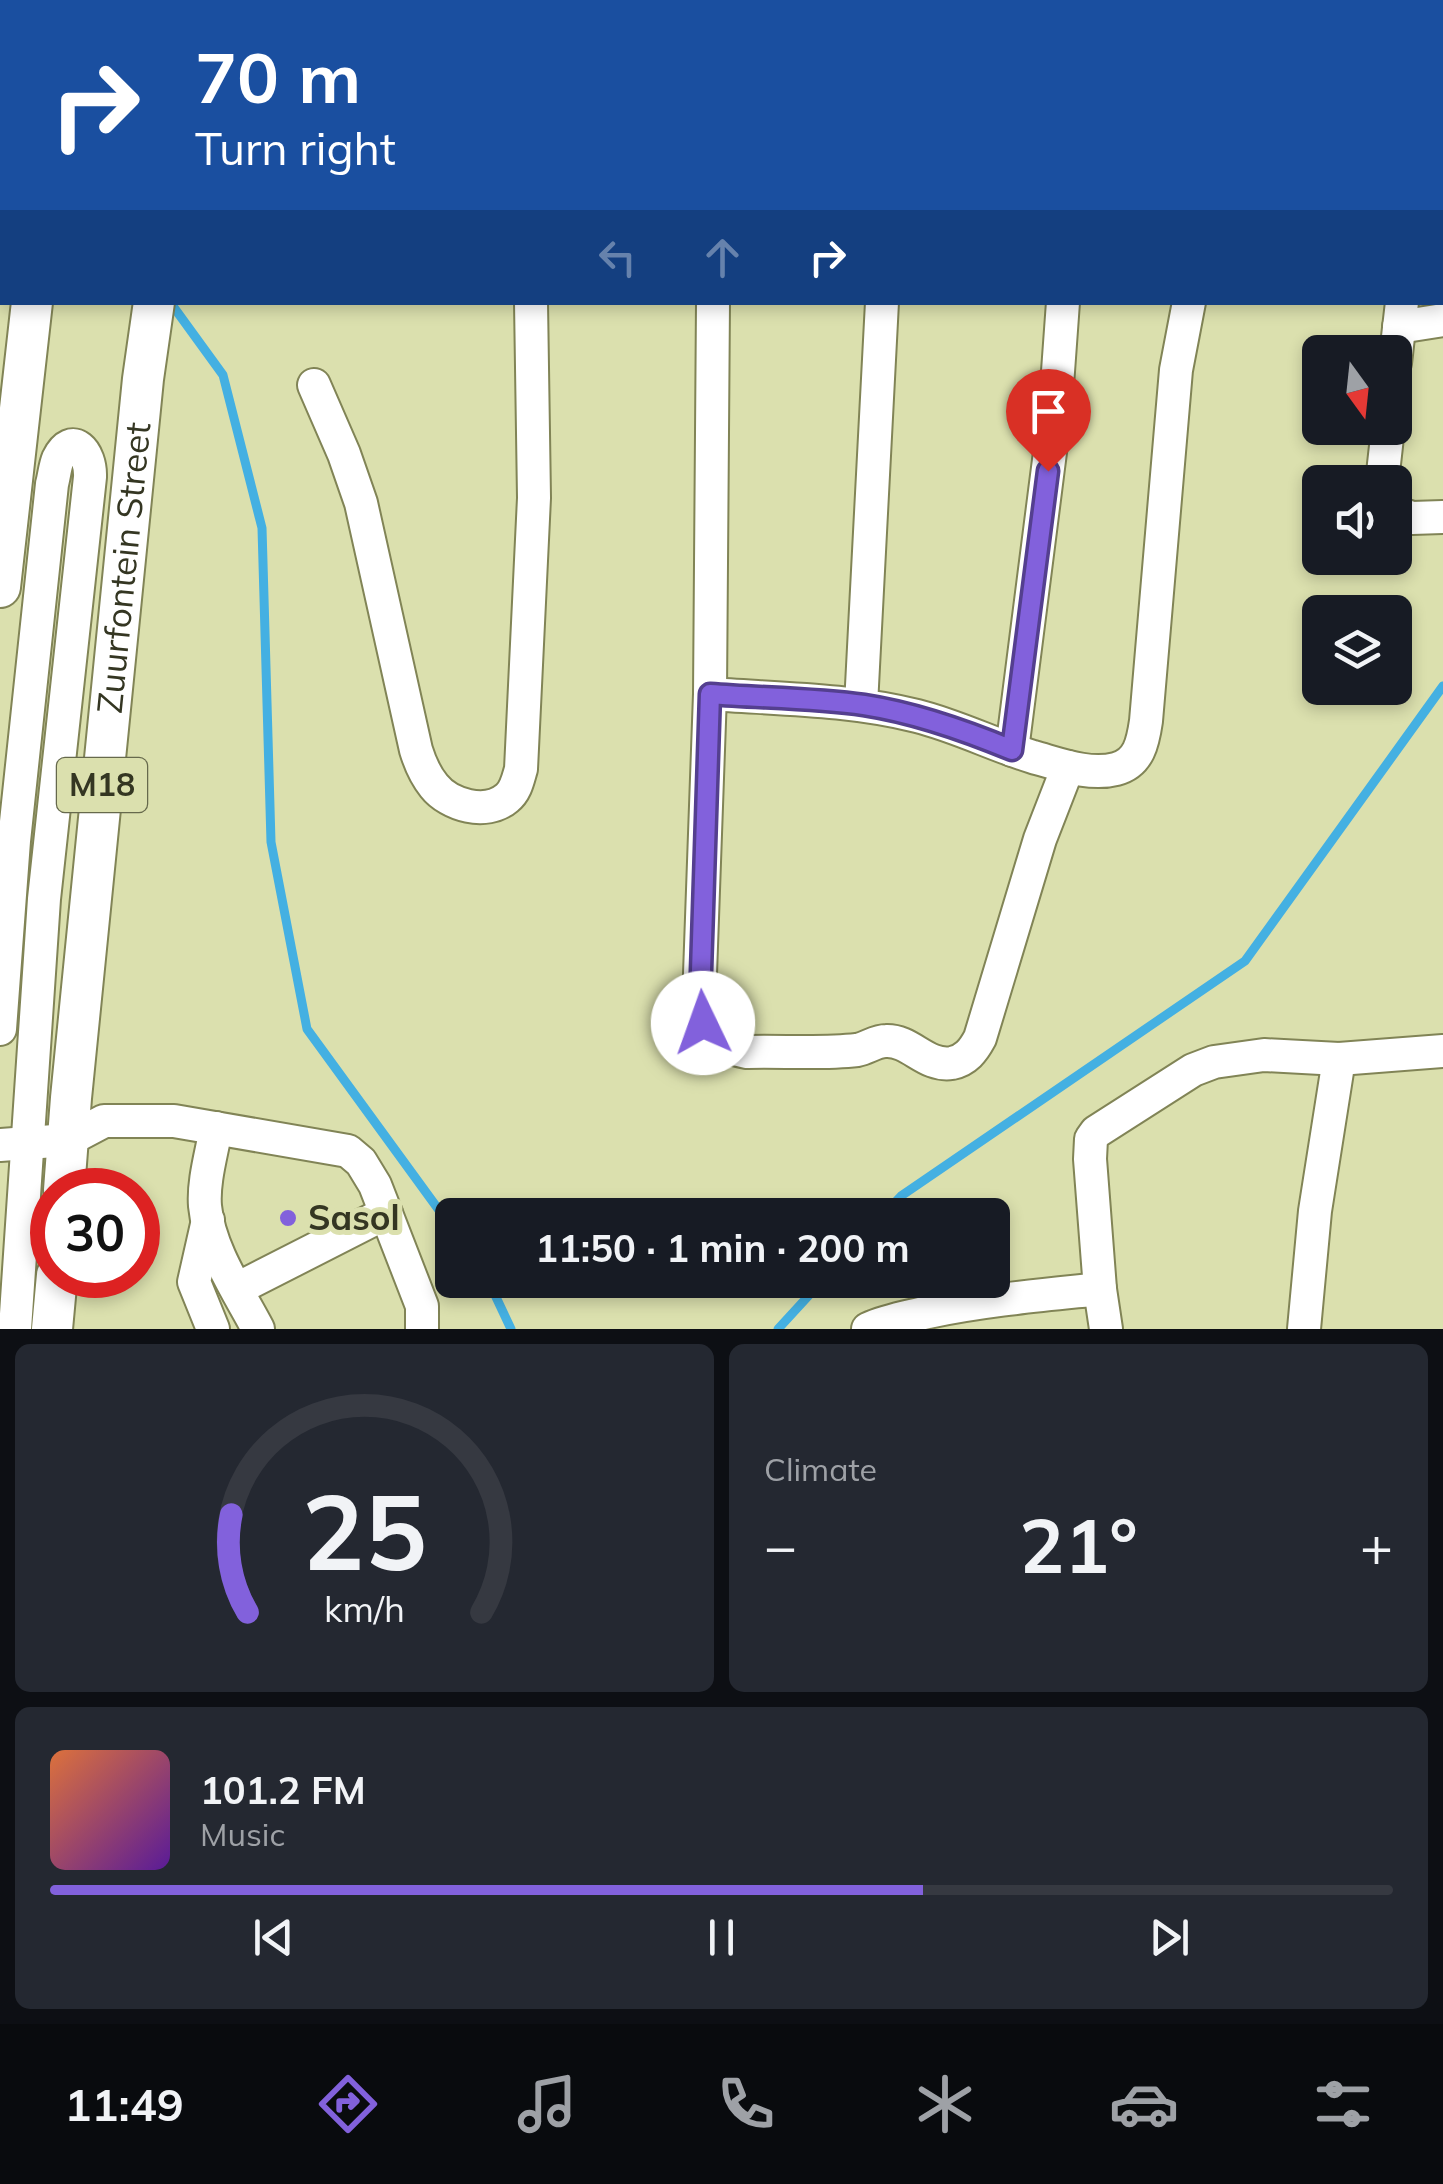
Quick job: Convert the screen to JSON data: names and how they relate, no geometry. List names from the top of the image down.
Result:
{
  "streets": {
    "main road": ["Zuurfontein Street", "M18"]
  },
  "places": ["Sasol"],
  "north": "bottom",
  "page": {
    "turn": ["70 m", "Turn right"],
    "limit": "30",
    "trip": "11:50 · 1 min · 200 m",
    "tile": "Climate",
    "heat": ["−", "21°", "+"],
    "song": ["101.2 FM", "Music"],
    "tabs": "11:49",
    "gauge": ["25", "km/h"]
  }
}
